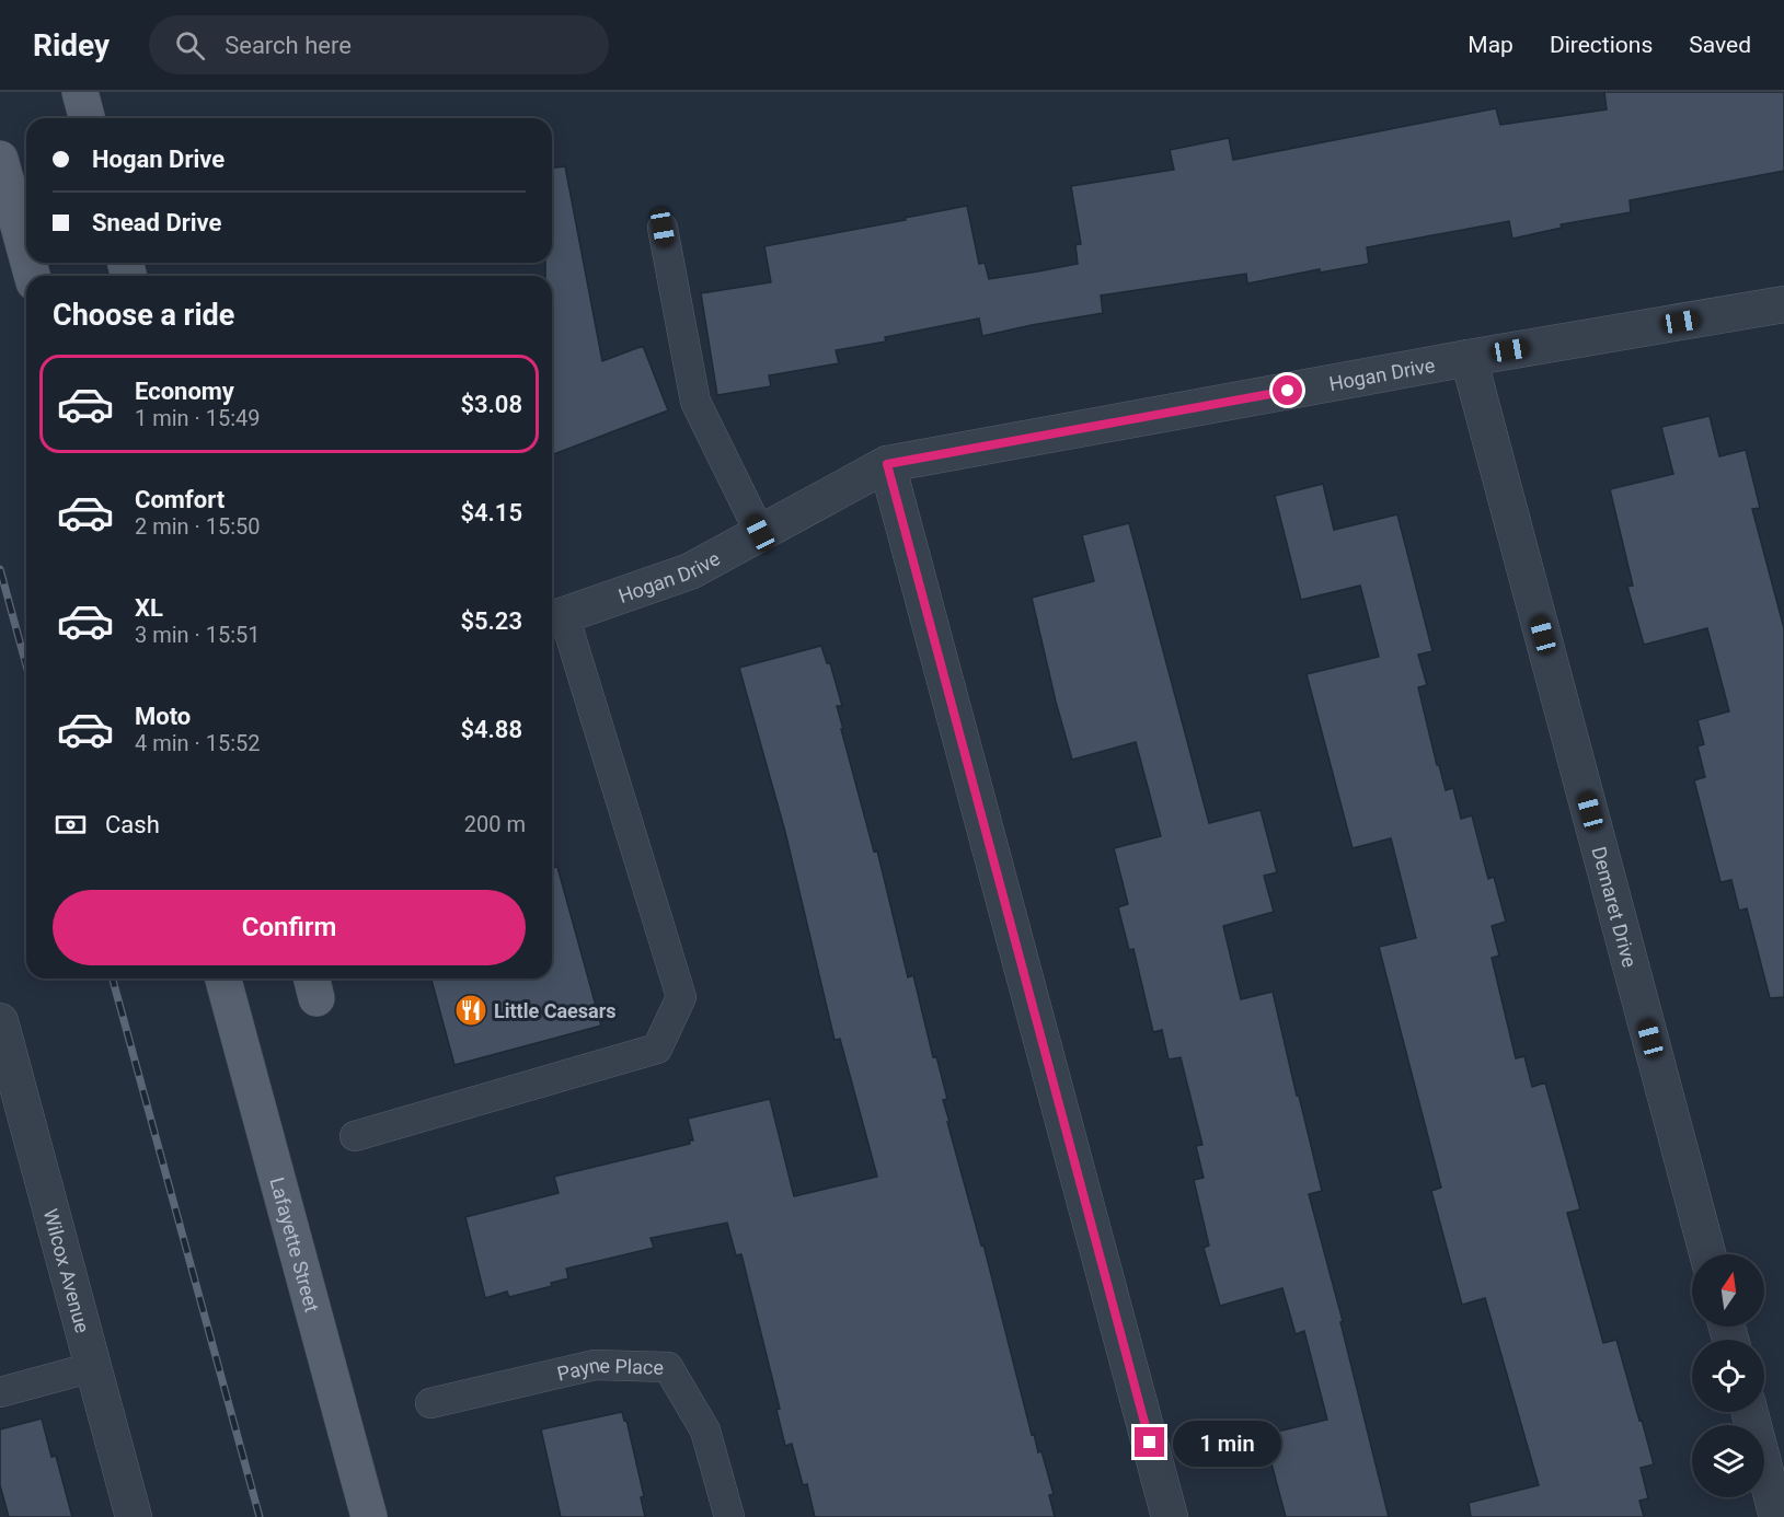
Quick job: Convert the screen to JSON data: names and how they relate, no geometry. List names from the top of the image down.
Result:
{
  "streets": {
    "main road": ["Lafayette Street"],
    "street": ["Hogan Drive", "Demaret Drive", "Wilcox Avenue"],
    "lane": ["Payne Place"]
  },
  "crossings": [
    ["Hogan Drive", "Demaret Drive"]
  ],
  "places": {
    "restaurant": ["Little Caesars"]
  },
  "north": "top",
  "page": {
    "header": "Ridey",
    "search": "Search here",
    "nav": ["Map", "Directions", "Saved"],
    "banner": ["Hogan Drive", "Snead Drive"],
    "heading": "Choose a ride",
    "list": [
      {
        "name": "Economy",
        "note": "1 min · 15:49",
        "value": "$3.08"
      },
      {
        "name": "Comfort",
        "note": "2 min · 15:50",
        "value": "$4.15"
      },
      {
        "name": "XL",
        "note": "3 min · 15:51",
        "value": "$5.23"
      },
      {
        "name": "Moto",
        "note": "4 min · 15:52",
        "value": "$4.88"
      }
    ],
    "pay": ["Cash", "200 m"],
    "buttons": "Confirm",
    "bubble": "1 min"
  }
}
